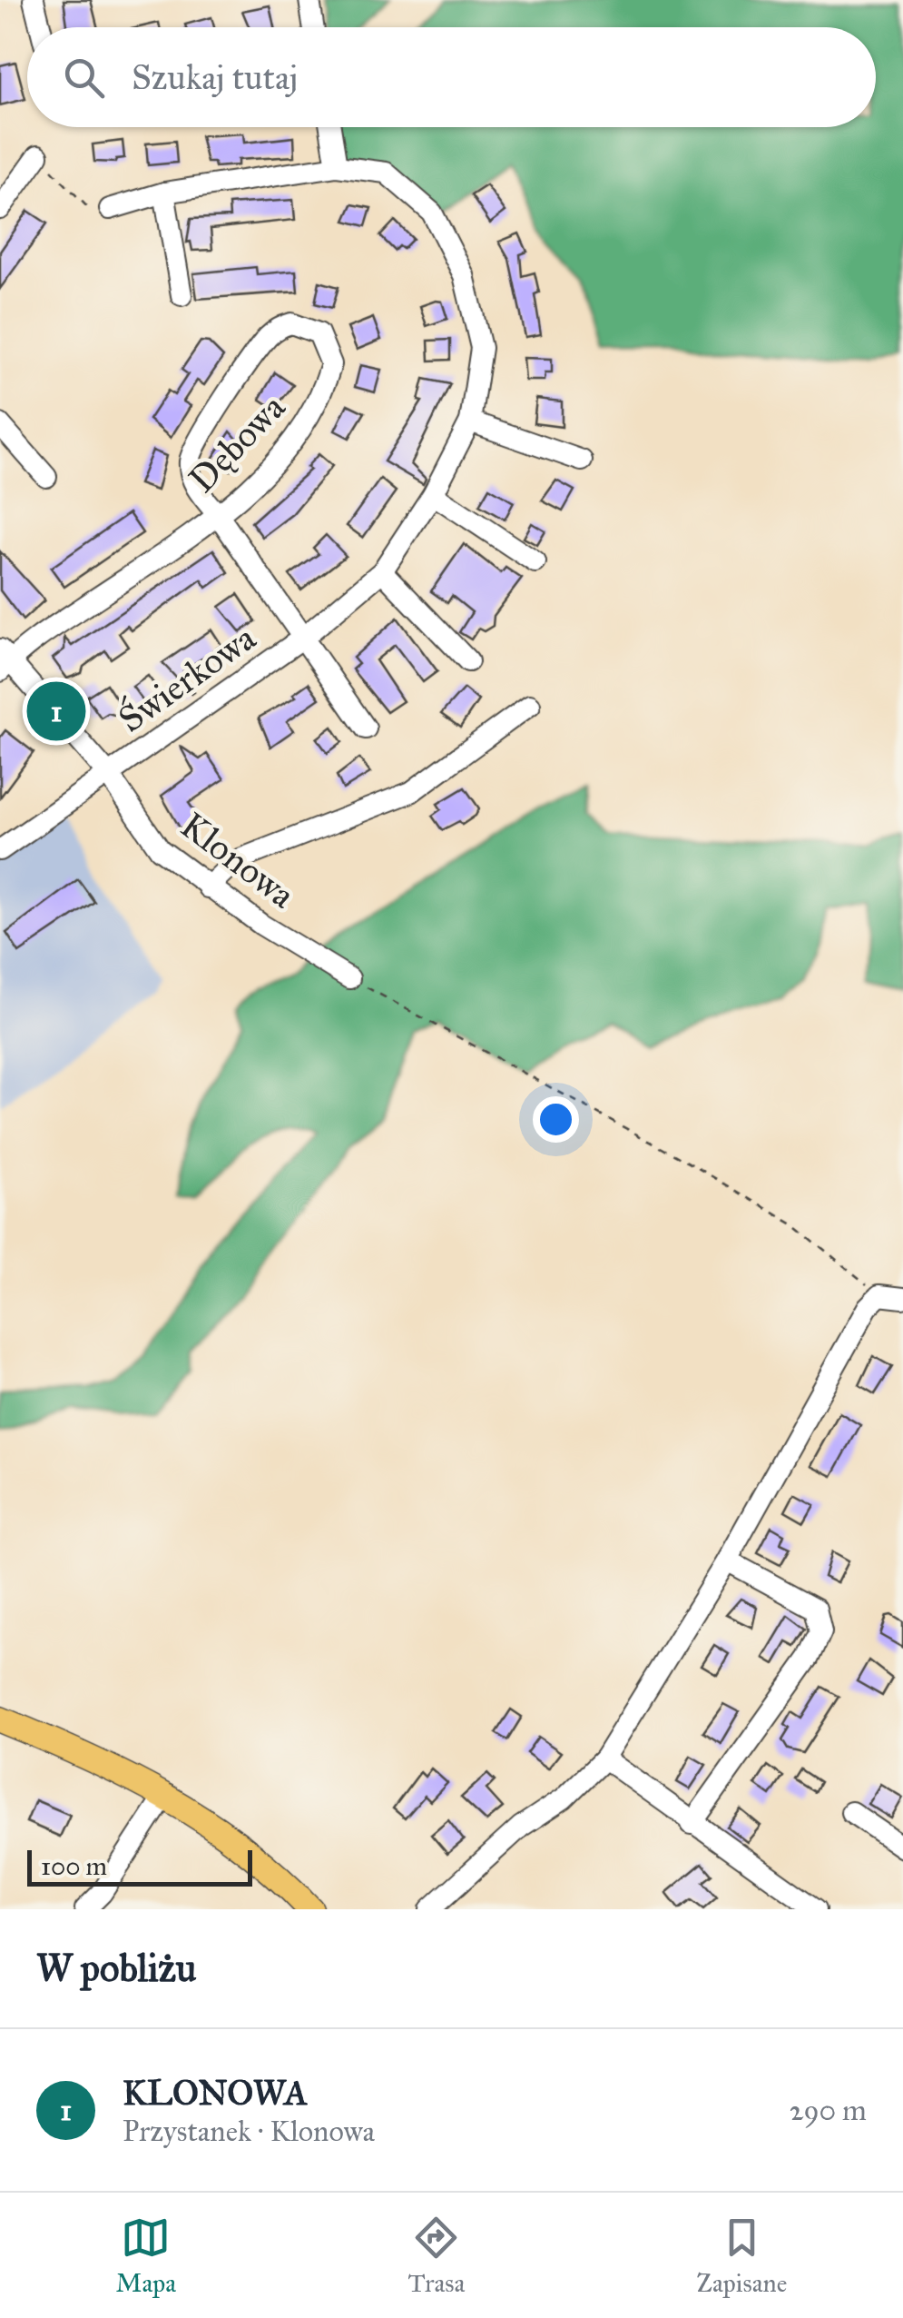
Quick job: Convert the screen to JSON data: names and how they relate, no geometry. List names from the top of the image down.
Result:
{
  "streets": {
    "street": ["Dębowa", "Świerkowa", "Klonowa"]
  },
  "crossings": [
    ["Dębowa", "Świerkowa"],
    ["Dębowa", "Klonowa"],
    ["Świerkowa", "Klonowa"]
  ],
  "scale_bar": "100 m",
  "page": {
    "search": "Szukaj tutaj",
    "pins": "1",
    "scale": "100 m",
    "heading": "W pobliżu",
    "list": [
      {
        "mark": "1",
        "name": "KLONOWA",
        "note": "Przystanek · Klonowa",
        "value": "290 m"
      }
    ],
    "nav": ["Mapa", "Trasa", "Zapisane"]
  }
}
